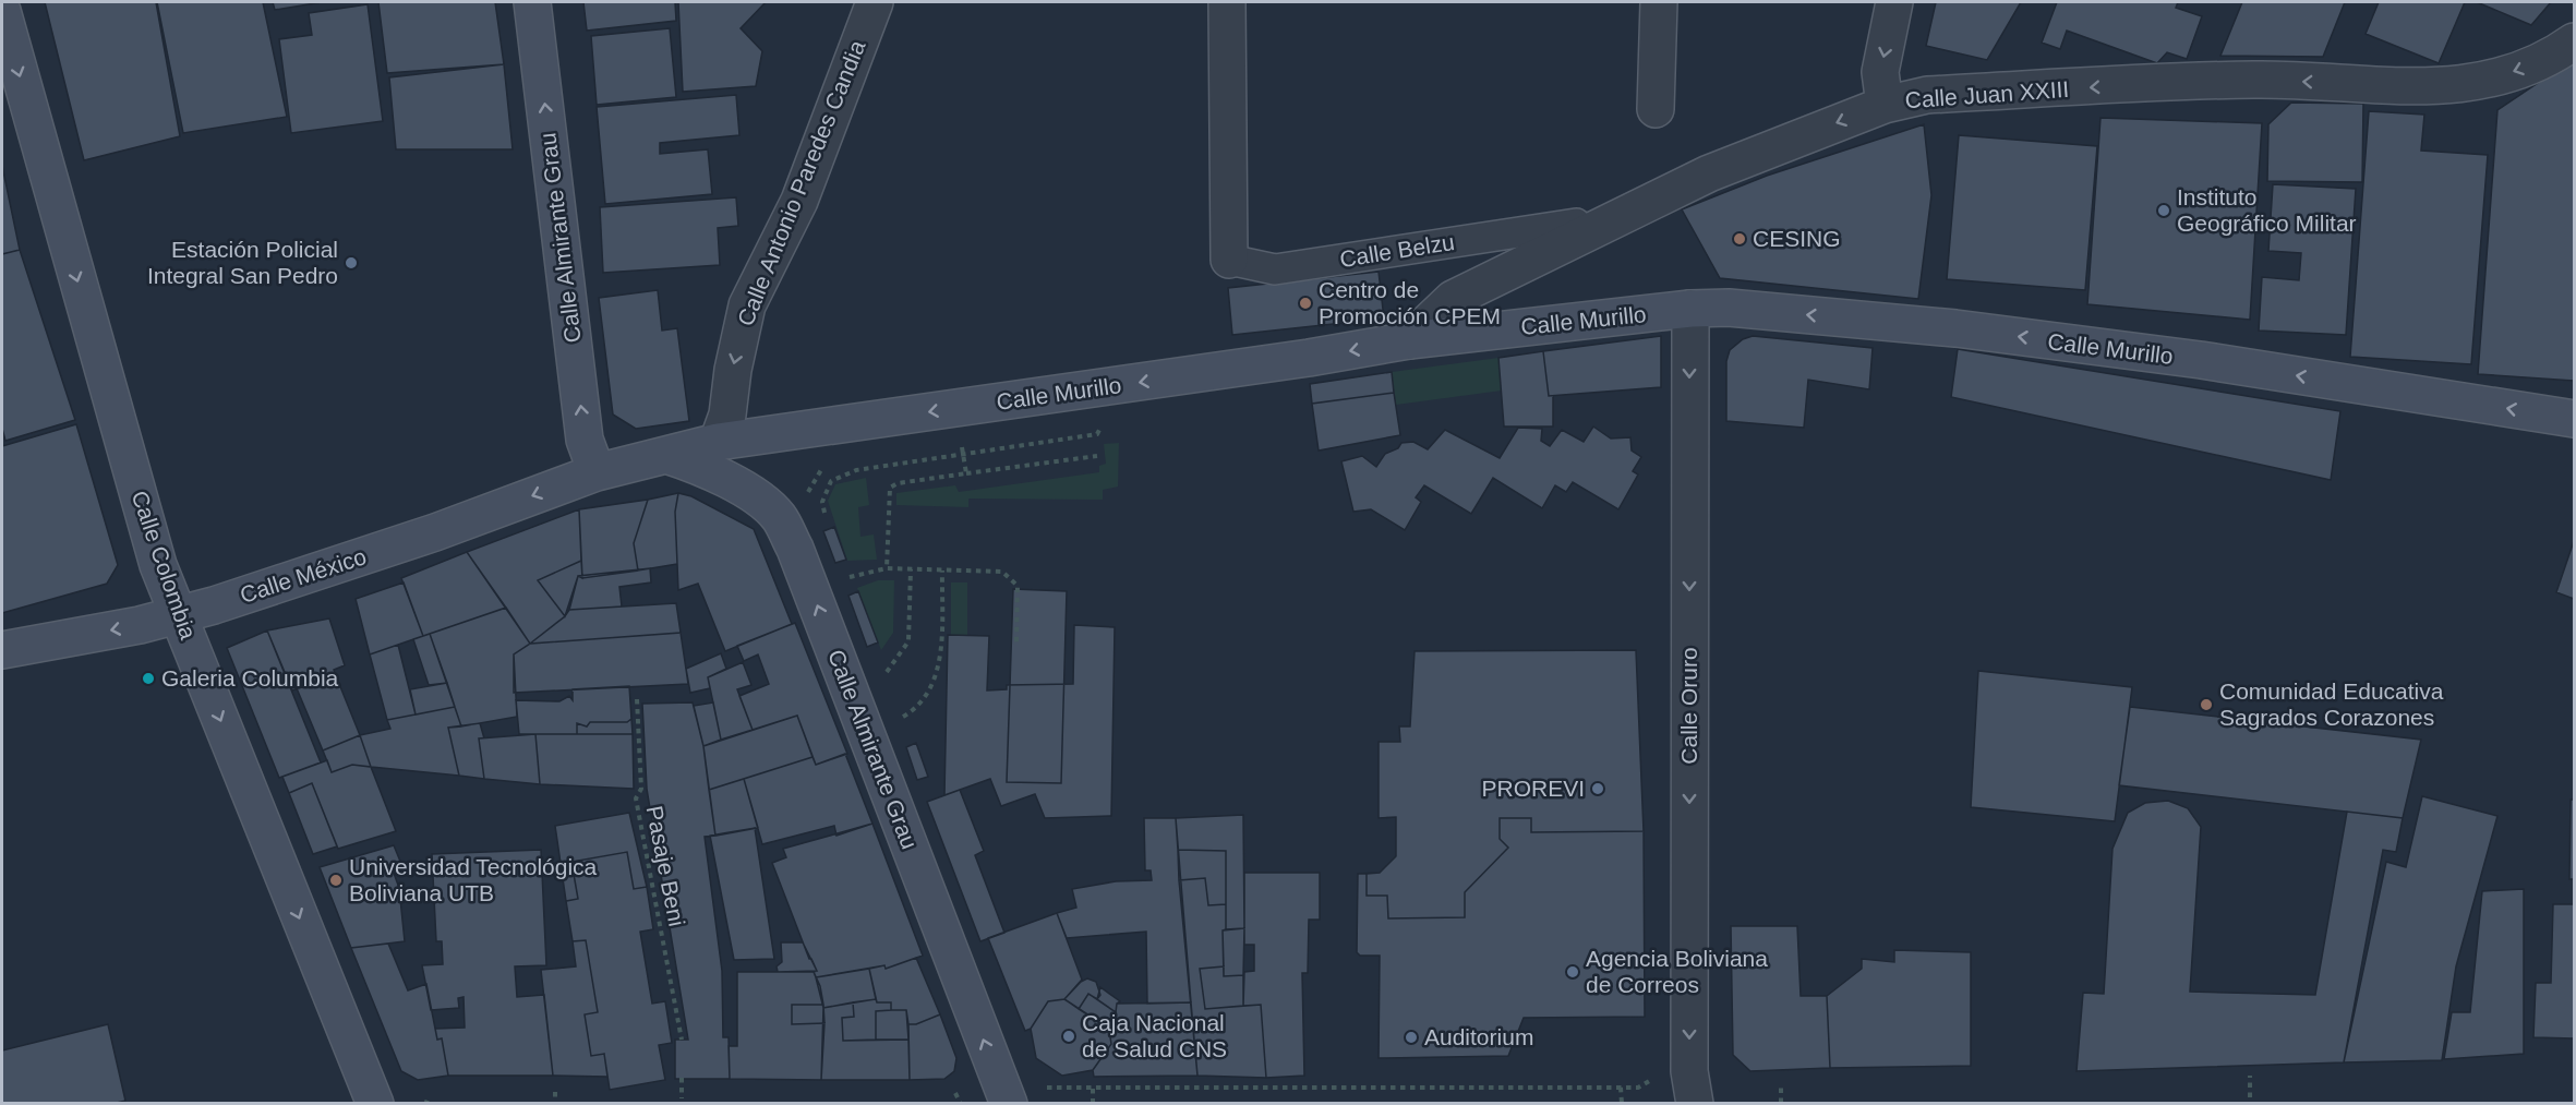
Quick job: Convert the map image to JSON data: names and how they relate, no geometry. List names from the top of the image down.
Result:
{
  "streets": {
    "main road": [
      "Calle Almirante Grau",
      "Calle Murillo",
      "Calle Colombia",
      "Calle México"
    ],
    "street": [
      "Calle Juan XXIII",
      "Calle Antonio Paredes Candia",
      "Calle Belzu",
      "Calle Oruro"
    ],
    "path": ["Pasaje Beni"]
  },
  "crossings": [
    ["Calle Juan XXIII", "Calle Belzu"],
    ["Calle Juan XXIII", "Calle Murillo"],
    ["Calle Antonio Paredes Candia", "Calle Murillo"],
    ["Calle Almirante Grau", "Calle Murillo"],
    ["Calle Almirante Grau", "Calle México"],
    ["Calle Murillo", "Calle México"],
    ["Calle Murillo", "Calle Oruro"],
    ["Calle Colombia", "Calle México"]
  ],
  "one_way": [
    "Calle Juan XXIII",
    "Calle Antonio Paredes Candia",
    "Calle Almirante Grau",
    "Calle Murillo",
    "Calle Colombia",
    "Calle México",
    "Calle Oruro"
  ],
  "places": [
    "Instituto Geográfico Militar",
    "CESING",
    "Estación Policial Integral San Pedro",
    "Centro de Promoción CPEM",
    "Galeria Columbia",
    "Comunidad Educativa Sagrados Corazones",
    "PROREVI",
    "Universidad Tecnológica Boliviana UTB",
    "Agencia Boliviana de Correos",
    "Caja Nacional de Salud CNS",
    "Auditorium"
  ]
}
